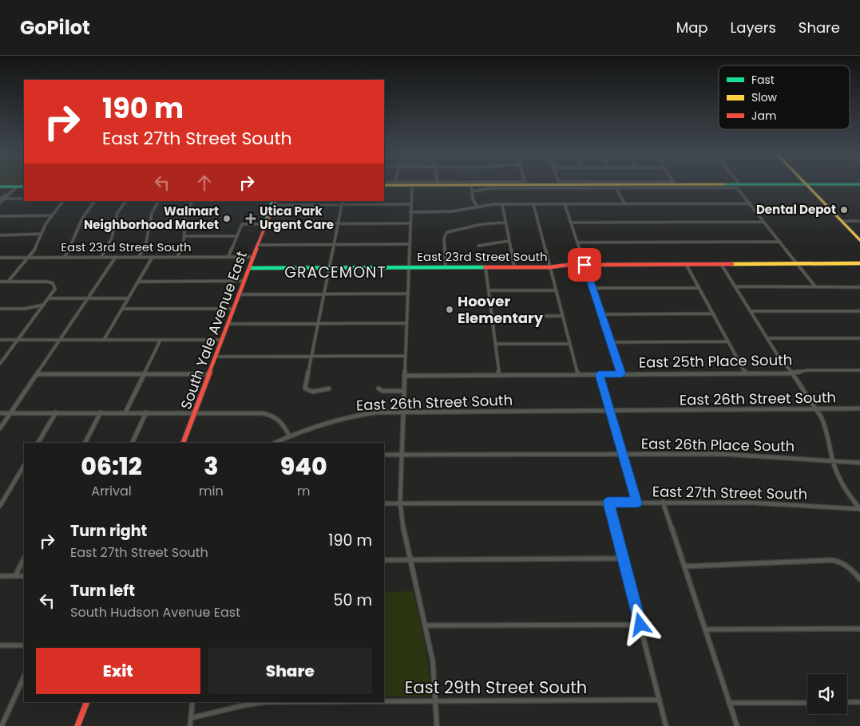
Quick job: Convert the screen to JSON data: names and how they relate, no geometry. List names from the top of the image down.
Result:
{
  "streets": {
    "main road": ["East 23rd Street South", "South Yale Avenue East"],
    "street": [
      "East 25th Place South",
      "East 26th Street South",
      "East 26th Place South",
      "East 27th Street South",
      "East 29th Street South"
    ]
  },
  "crossings": [
    ["East 23rd Street South", "South Yale Avenue East"]
  ],
  "districts": ["GRACEMONT"],
  "places": {
    "other": ["Dental Depot", "Walmart Neighborhood Market", "Hoover Elementary"],
    "health": ["Utica Park Urgent Care"]
  },
  "legend": ["Fast", "Slow", "Jam"],
  "page": {
    "header": "GoPilot",
    "nav": ["Map", "Layers", "Share"],
    "turn": ["190 m", "East 27th Street South"],
    "eta": [
      "06:12",
      "Arrival",
      "3",
      "min",
      "940",
      "m"
    ],
    "list": [
      {
        "name": "Turn right",
        "note": "East 27th Street South",
        "value": "190 m"
      },
      {
        "name": "Turn left",
        "note": "South Hudson Avenue East",
        "value": "50 m"
      }
    ],
    "buttons": ["Exit", "Share"]
  }
}
